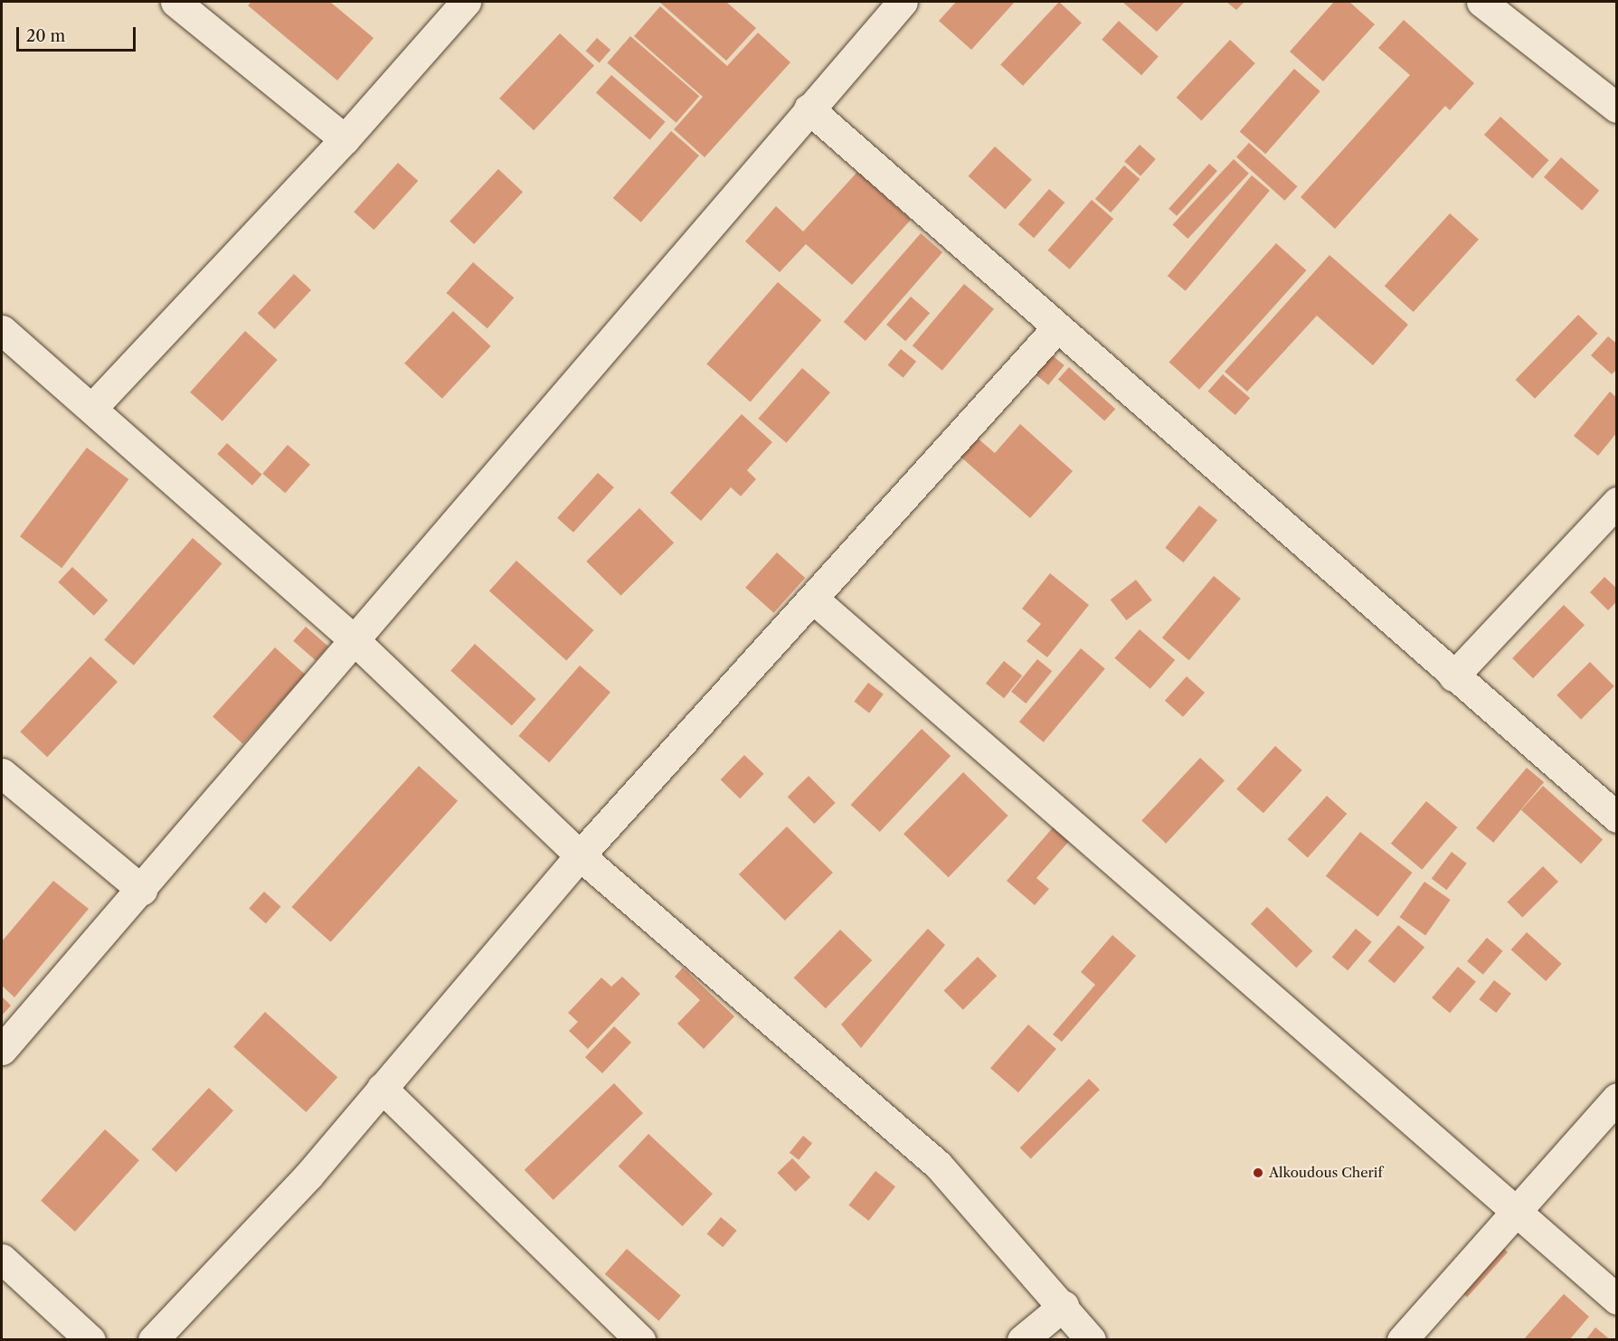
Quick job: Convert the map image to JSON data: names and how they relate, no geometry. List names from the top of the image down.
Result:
{
  "places": ["Alkoudous Cherif"],
  "scale_bar": "20 m"
}
